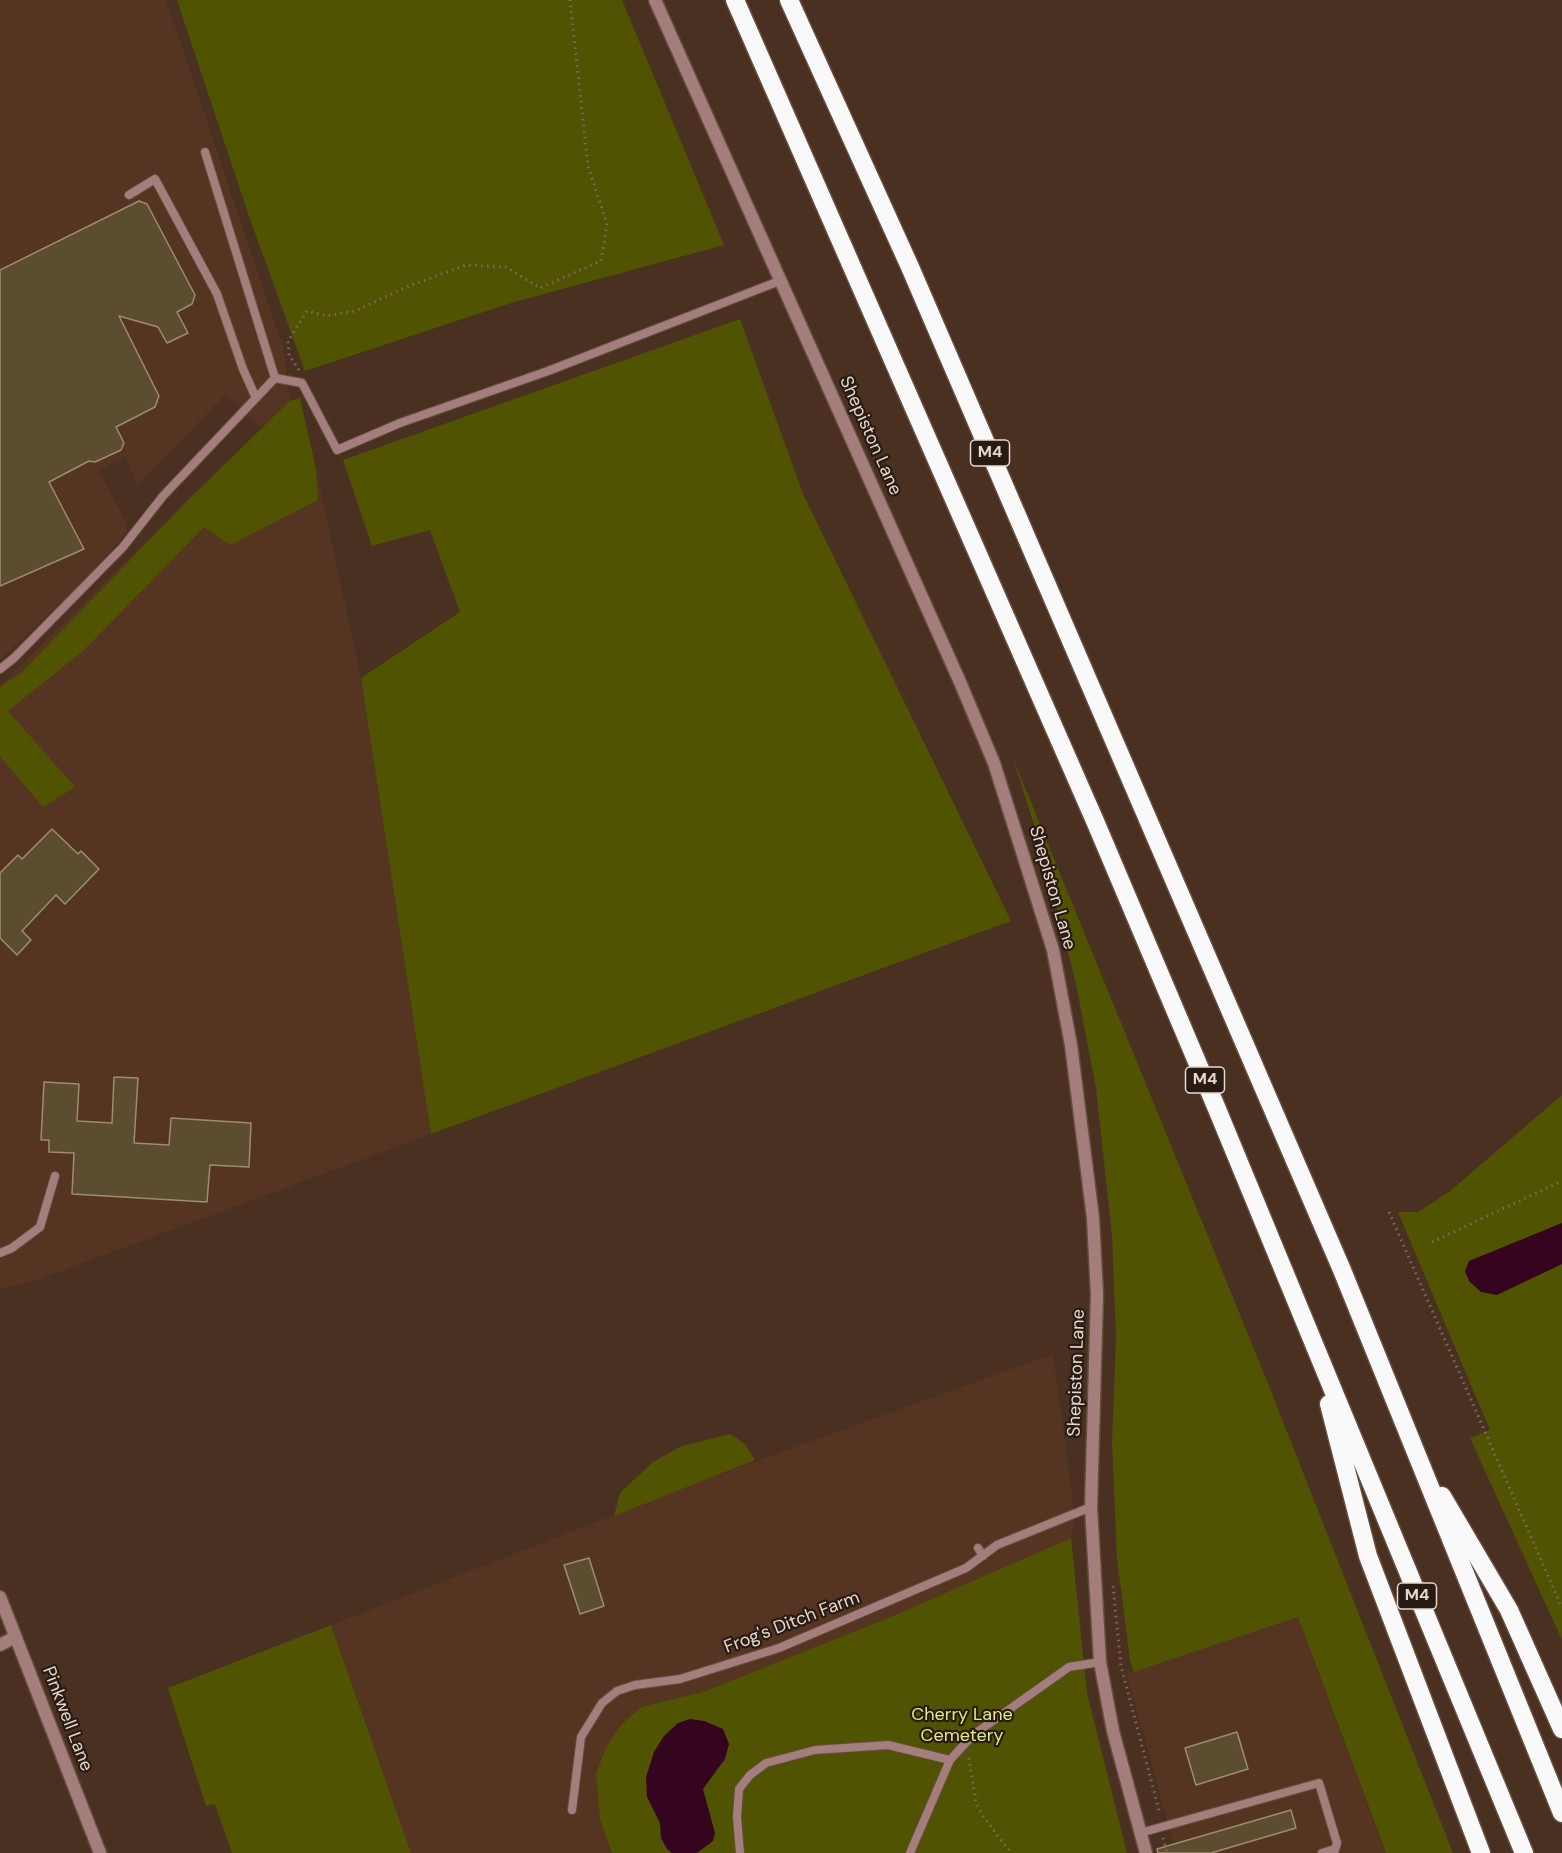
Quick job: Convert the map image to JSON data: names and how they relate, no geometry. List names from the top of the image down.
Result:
{
  "streets": {
    "highway": ["M4"],
    "street": ["Shepiston Lane", "Pinkwell Lane"],
    "lane": ["Frog's Ditch Farm"]
  },
  "crossings": [
    ["Shepiston Lane", "Frog's Ditch Farm"]
  ],
  "parks": ["Cherry Lane Cemetery"]
}
